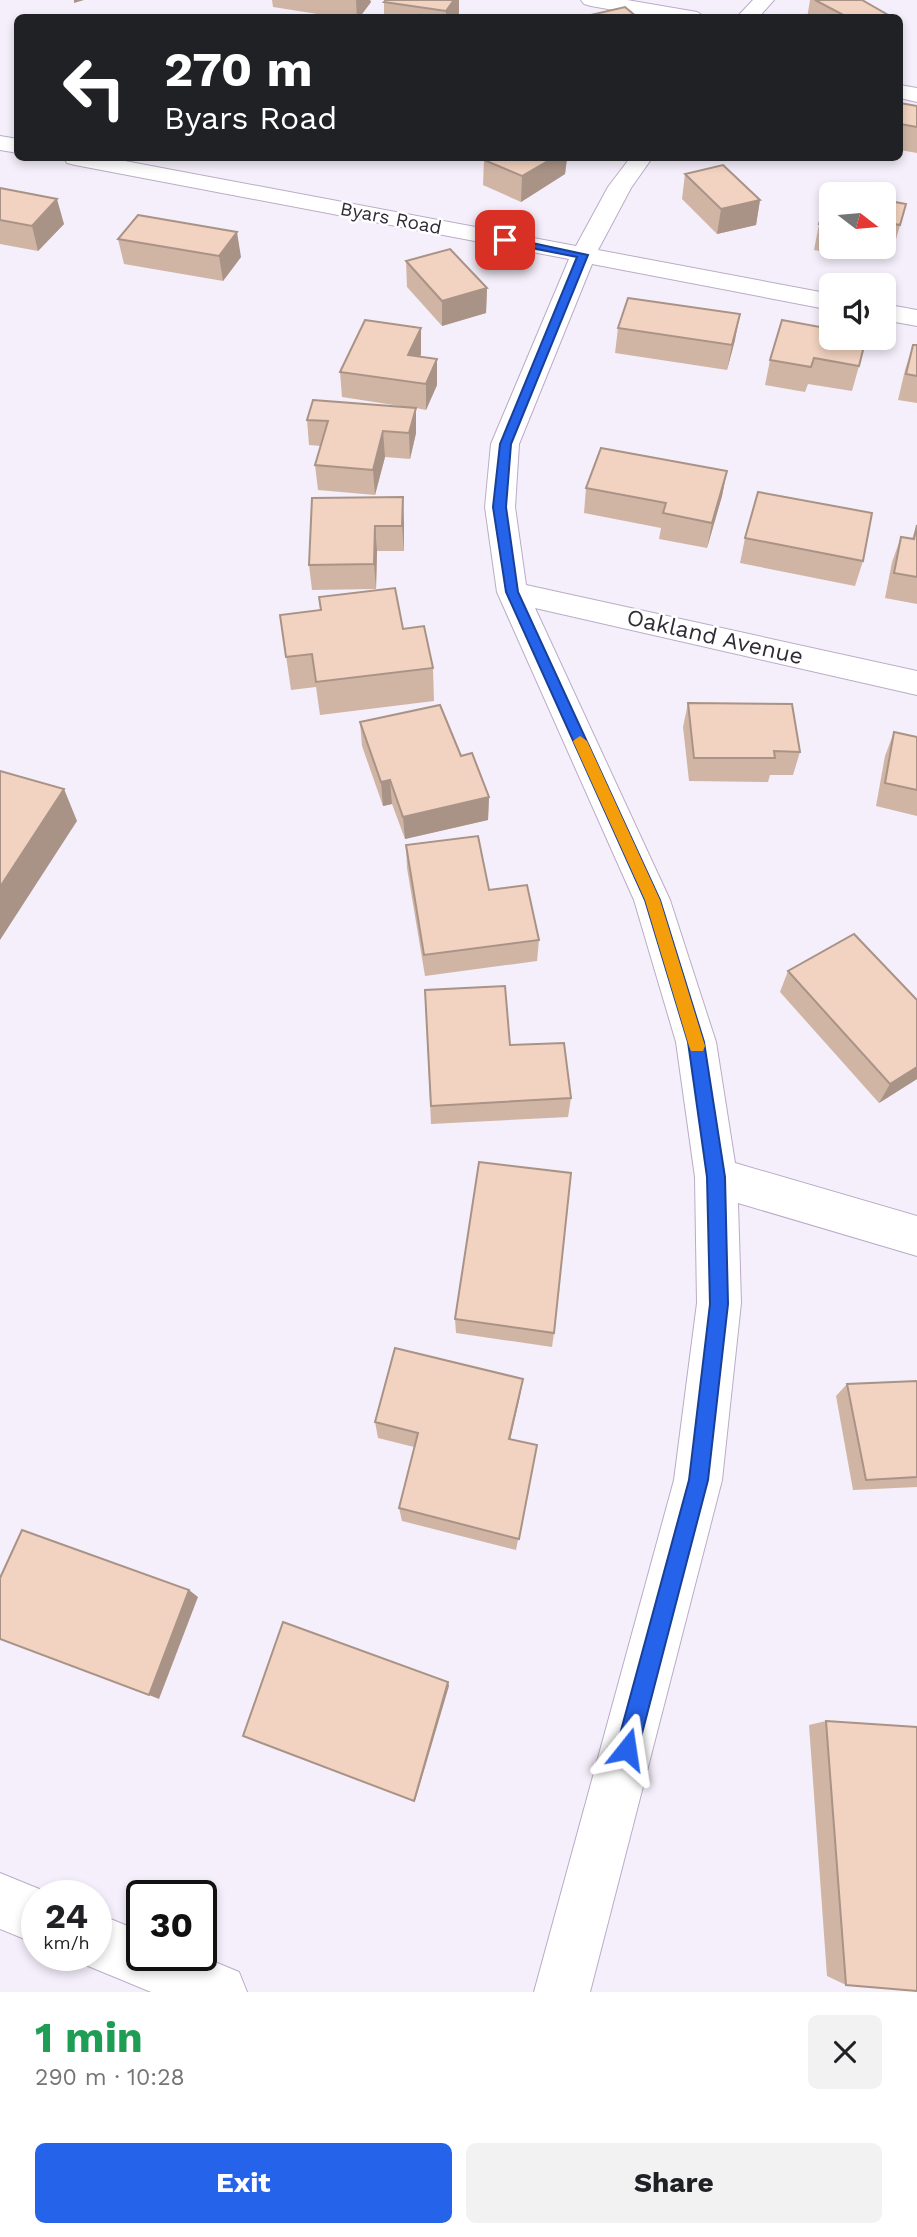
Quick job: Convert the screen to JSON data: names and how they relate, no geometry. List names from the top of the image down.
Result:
{
  "streets": {
    "street": ["Byars Road", "Oakland Avenue"]
  },
  "north": "right",
  "page": {
    "turn": ["270 m", "Byars Road"],
    "speed": "24 km/h",
    "limit": "30",
    "heading": ["1 min", "290 m · 10:28"],
    "buttons": ["Exit", "Share"]
  }
}
